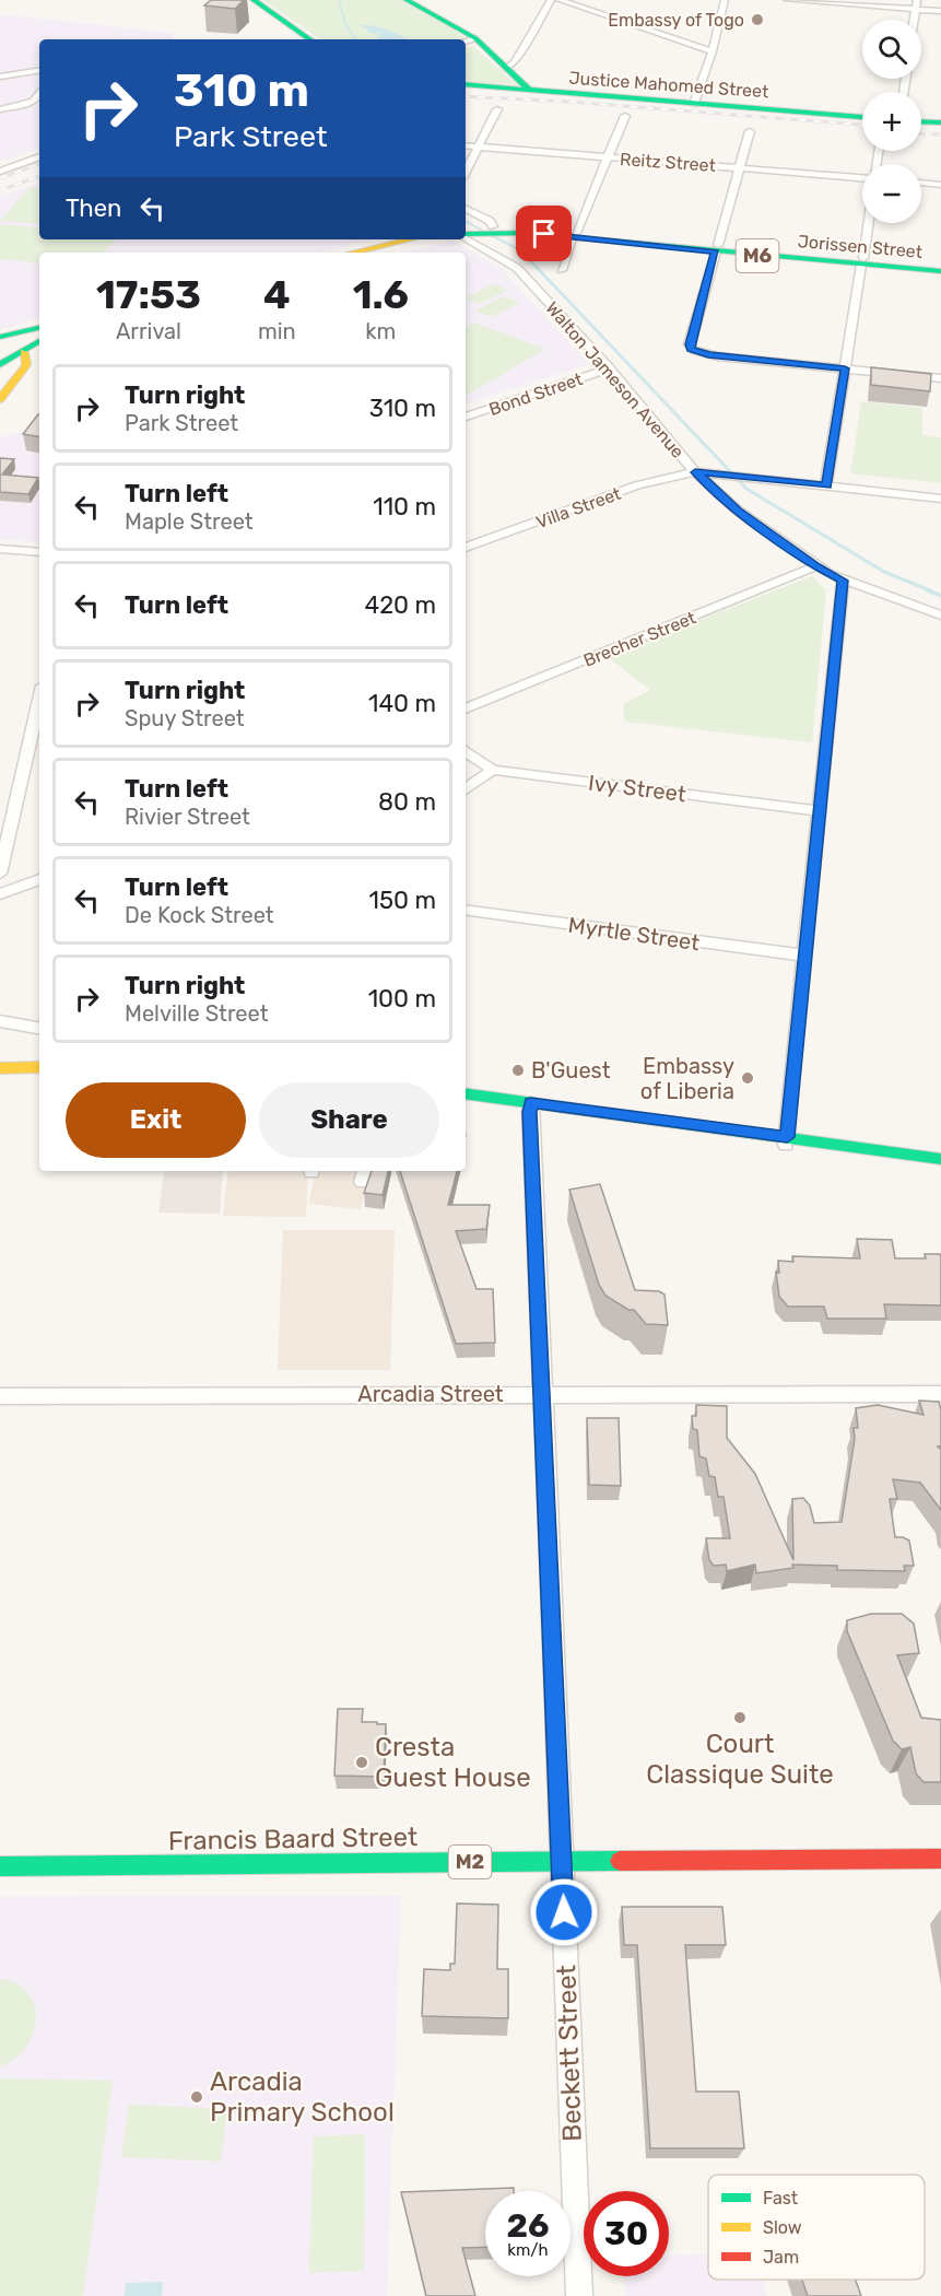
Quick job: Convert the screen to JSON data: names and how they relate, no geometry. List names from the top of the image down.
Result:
{
  "streets": {
    "main road": [
      "Justice Mahomed Street",
      "Jorissen Street",
      "M6",
      "Francis Baard Street",
      "M2"
    ],
    "street": [
      "Reitz Street",
      "Walton Jameson Avenue",
      "Bond Street",
      "Villa Street",
      "Brecher Street",
      "Ivy Street",
      "Myrtle Street",
      "Arcadia Street",
      "Beckett Street"
    ]
  },
  "crossings": [
    ["Walton Jameson Avenue", "Bond Street"],
    ["Walton Jameson Avenue", "Villa Street"],
    ["Walton Jameson Avenue", "Brecher Street"],
    ["Arcadia Street", "Beckett Street"],
    ["Francis Baard Street", "Beckett Street"]
  ],
  "places": [
    "Embassy of Togo",
    "B'Guest",
    "Embassy of Liberia",
    "Court Classique Suite",
    "Cresta Guest House",
    "Arcadia Primary School"
  ],
  "legend": ["Fast", "Slow", "Jam"],
  "page": {
    "map_buttons": ["+", "−"],
    "turn": ["310 m", "Park Street"],
    "then": "Then",
    "eta": [
      "17:53",
      "Arrival",
      "4",
      "min",
      "1.6",
      "km"
    ],
    "list": [
      {
        "name": "Turn right",
        "note": "Park Street",
        "value": "310 m"
      },
      {
        "name": "Turn left",
        "note": "Maple Street",
        "value": "110 m"
      },
      {
        "name": "Turn left",
        "value": "420 m"
      },
      {
        "name": "Turn right",
        "note": "Spuy Street",
        "value": "140 m"
      },
      {
        "name": "Turn left",
        "note": "Rivier Street",
        "value": "80 m"
      },
      {
        "name": "Turn left",
        "note": "De Kock Street",
        "value": "150 m"
      },
      {
        "name": "Turn right",
        "note": "Melville Street",
        "value": "100 m"
      }
    ],
    "buttons": ["Exit", "Share"],
    "speed": "26 km/h",
    "limit": "30"
  }
}
